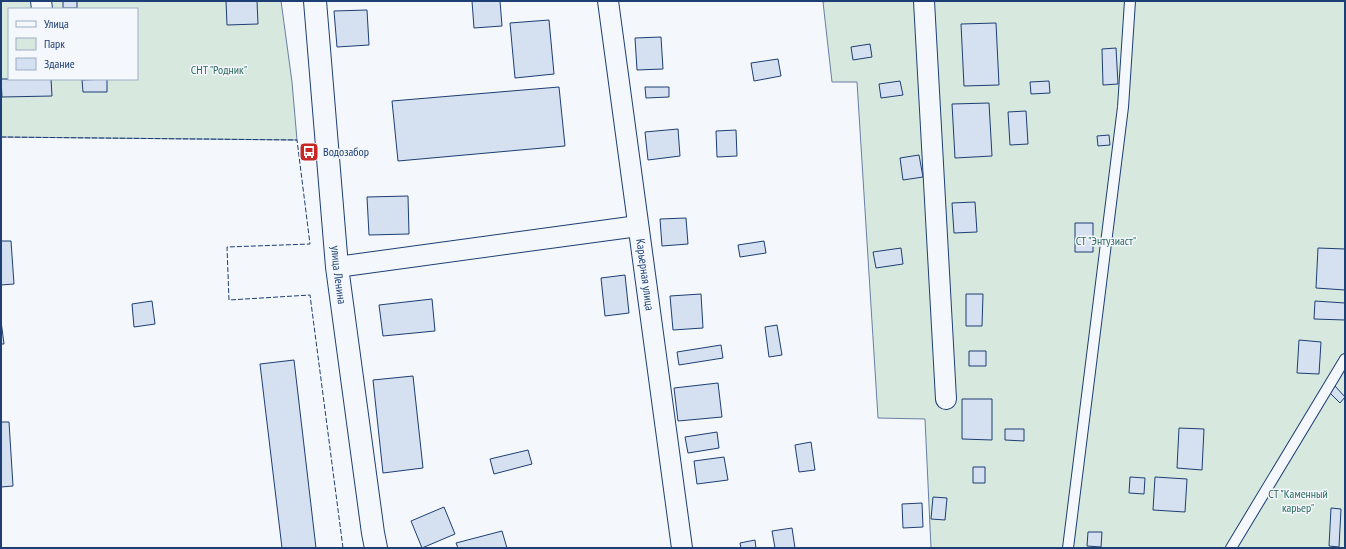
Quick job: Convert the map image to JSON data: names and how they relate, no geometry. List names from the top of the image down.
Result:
{
  "streets": {
    "street": ["улица Ленина", "Карьерная улица"]
  },
  "parks": ["СНТ \"Родник\"", "СТ \"Энтузиаст\"", "СТ \"Каменный карьер\""],
  "places": {
    "bus stop": ["Водозабор"]
  },
  "legend": ["Улица", "Парк", "Здание"]
}
